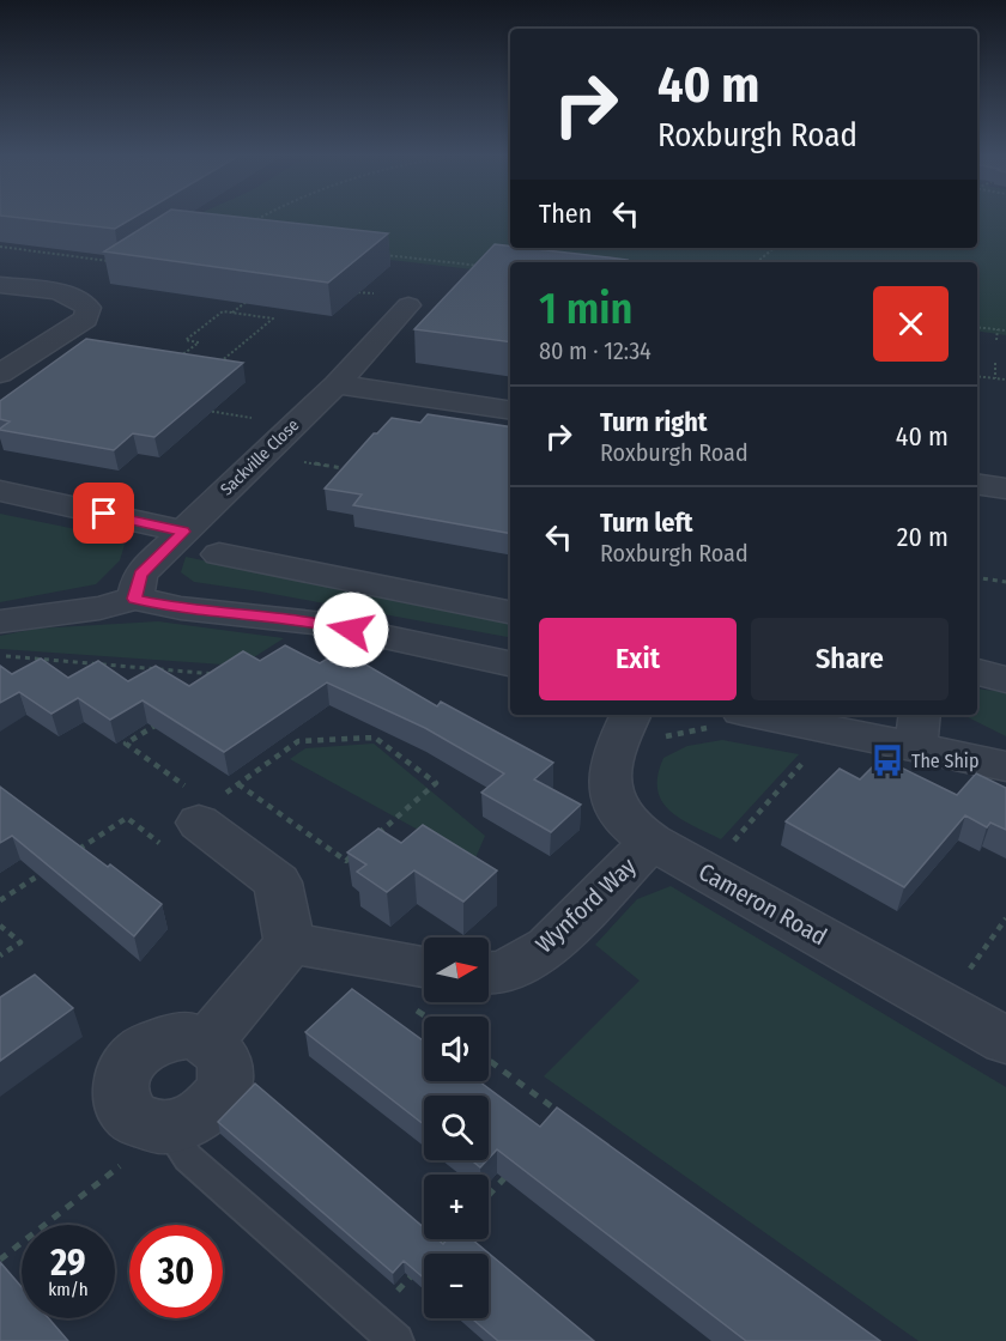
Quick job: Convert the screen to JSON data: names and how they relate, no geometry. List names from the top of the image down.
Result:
{
  "streets": {
    "street": ["Sackville Close", "Cameron Road", "Wynford Way"]
  },
  "crossings": [
    ["Cameron Road", "Wynford Way"]
  ],
  "places": {
    "bus stop": ["The Ship"]
  },
  "north": "right",
  "page": {
    "turn": ["40 m", "Roxburgh Road"],
    "then": "Then",
    "heading": ["1 min", "80 m · 12:34"],
    "list": [
      {
        "name": "Turn right",
        "note": "Roxburgh Road",
        "value": "40 m"
      },
      {
        "name": "Turn left",
        "note": "Roxburgh Road",
        "value": "20 m"
      }
    ],
    "buttons": ["Exit", "Share"],
    "map_buttons": ["+", "−"],
    "speed": "29 km/h",
    "limit": "30"
  }
}
